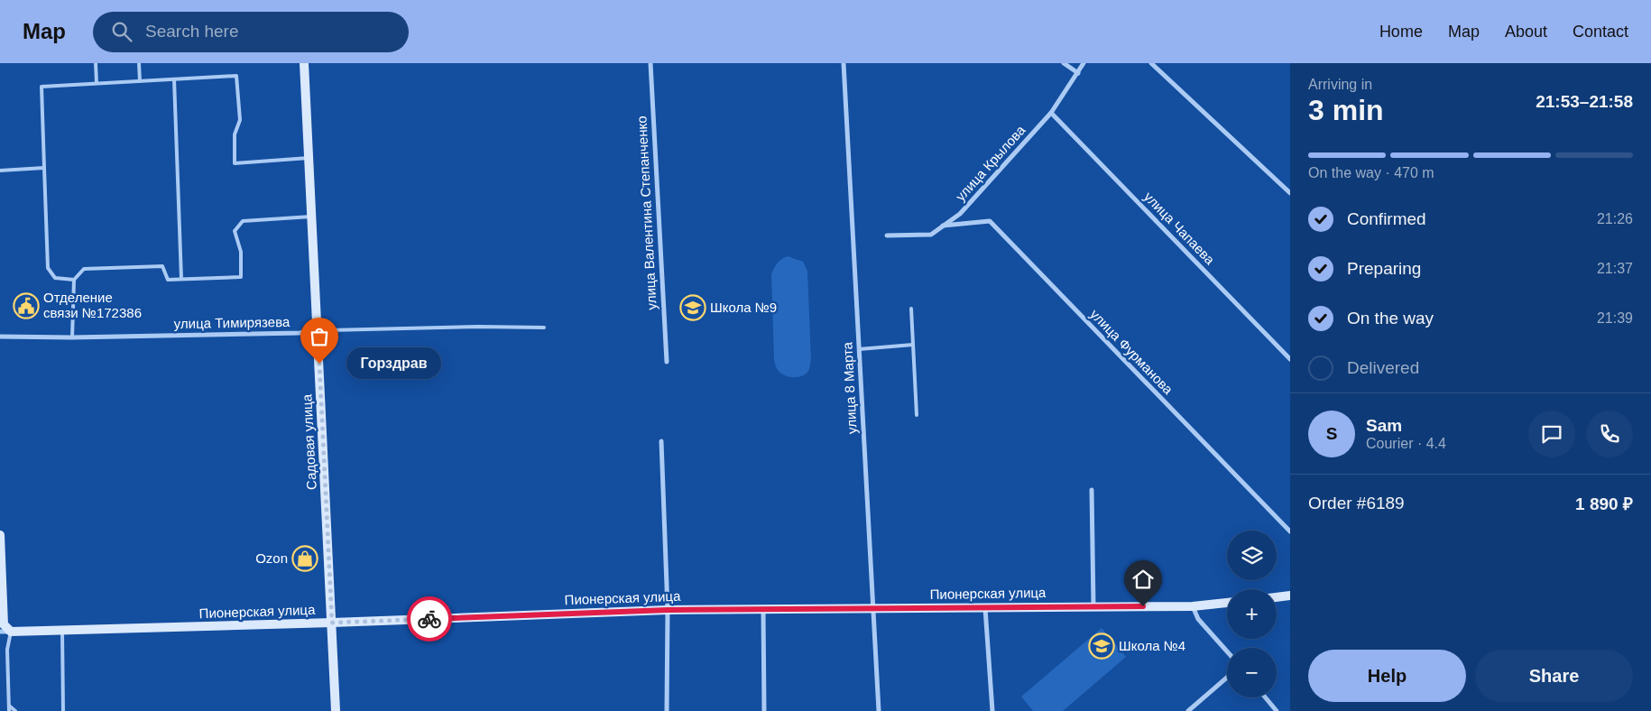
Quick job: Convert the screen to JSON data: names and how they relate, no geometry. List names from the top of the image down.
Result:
{
  "streets": {
    "street": [
      "улица Крылова",
      "улица Валентина Степанченко",
      "улица Чапаева",
      "улица Тимирязева",
      "улица Фурманова",
      "улица 8 Марта",
      "Садовая улица",
      "Пионерская улица"
    ]
  },
  "crossings": [
    ["улица Крылова", "улица Чапаева"],
    ["улица Крылова", "улица Фурманова"],
    ["улица Тимирязева", "Садовая улица"],
    ["улица 8 Марта", "Пионерская улица"],
    ["Садовая улица", "Пионерская улица"]
  ],
  "places": {
    "public building": ["Отделение связи №172386"],
    "school or university": ["Школа №9", "Школа №4"],
    "other": ["Горздрав"],
    "shop": ["Ozon"]
  },
  "page": {
    "header": "Map",
    "search": "Search here",
    "nav": [
      "Home",
      "Map",
      "About",
      "Contact"
    ],
    "heading": ["3 min", "Arriving in", "21:53–21:58"],
    "panel": [
      "Sam",
      "Courier · 4.4",
      "Order #6189",
      "1 890 ₽"
    ],
    "bar": "On the way · 470 m",
    "list": [
      ["Confirmed", "21:26"],
      ["Preparing", "21:37"],
      ["On the way", "21:39"],
      "Delivered"
    ],
    "bubble": "Горздрав",
    "round": "S",
    "map_buttons": ["+", "−"],
    "buttons": ["Help", "Share"]
  }
}
